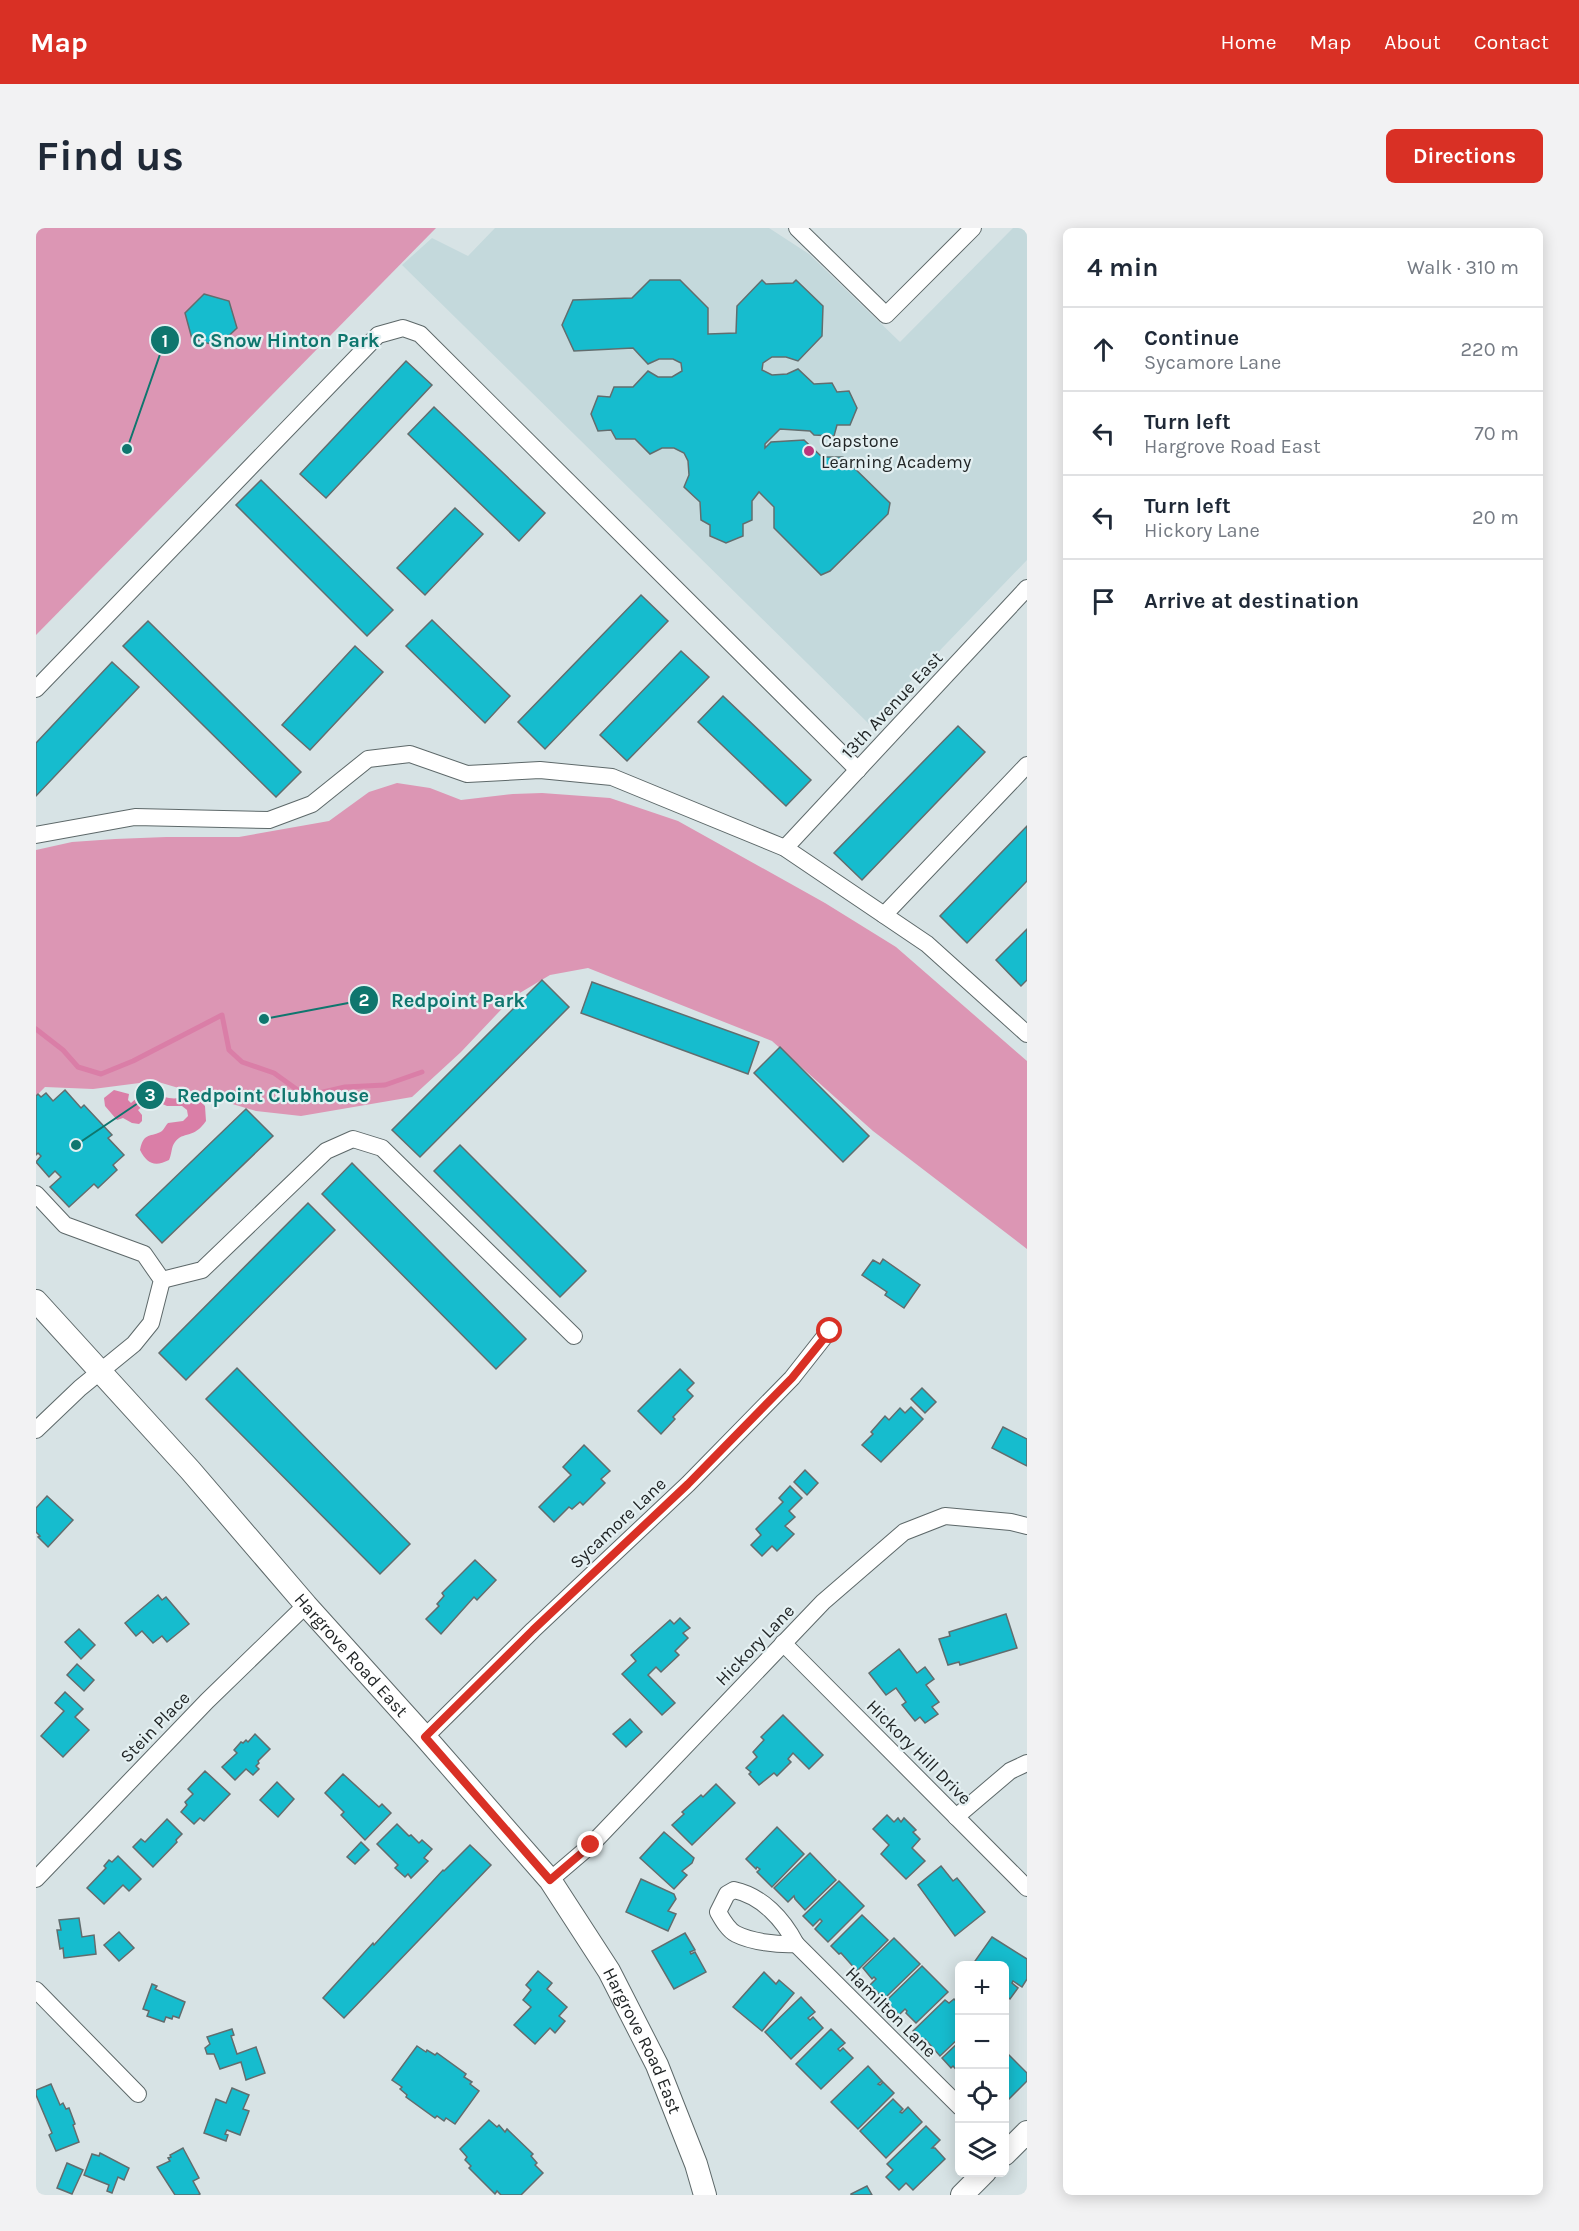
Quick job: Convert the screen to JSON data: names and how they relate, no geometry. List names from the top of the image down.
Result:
{
  "streets": {
    "main road": ["Hargrove Road East"],
    "street": [
      "13th Avenue East",
      "Sycamore Lane",
      "Hickory Lane",
      "Stein Place",
      "Hickory Hill Drive",
      "Hamilton Lane"
    ]
  },
  "crossings": [
    ["Sycamore Lane", "Hargrove Road East"],
    ["Hickory Lane", "Hargrove Road East"],
    ["Hickory Lane", "Hickory Hill Drive"],
    ["Hargrove Road East", "Stein Place"]
  ],
  "places": [
    "C Snow Hinton Park",
    "Capstone Learning Academy",
    "Redpoint Park",
    "Redpoint Clubhouse"
  ],
  "page": {
    "header": "Map",
    "nav": [
      "Home",
      "Map",
      "About",
      "Contact"
    ],
    "buttons": "Directions",
    "title": "Find us",
    "heading": ["4 min", "Walk · 310 m"],
    "list": [
      ["Continue", "Sycamore Lane", "220 m"],
      ["Turn left", "Hargrove Road East", "70 m"],
      ["Turn left", "Hickory Lane", "20 m"],
      "Arrive at destination"
    ],
    "map_buttons": ["+", "−"]
  }
}
